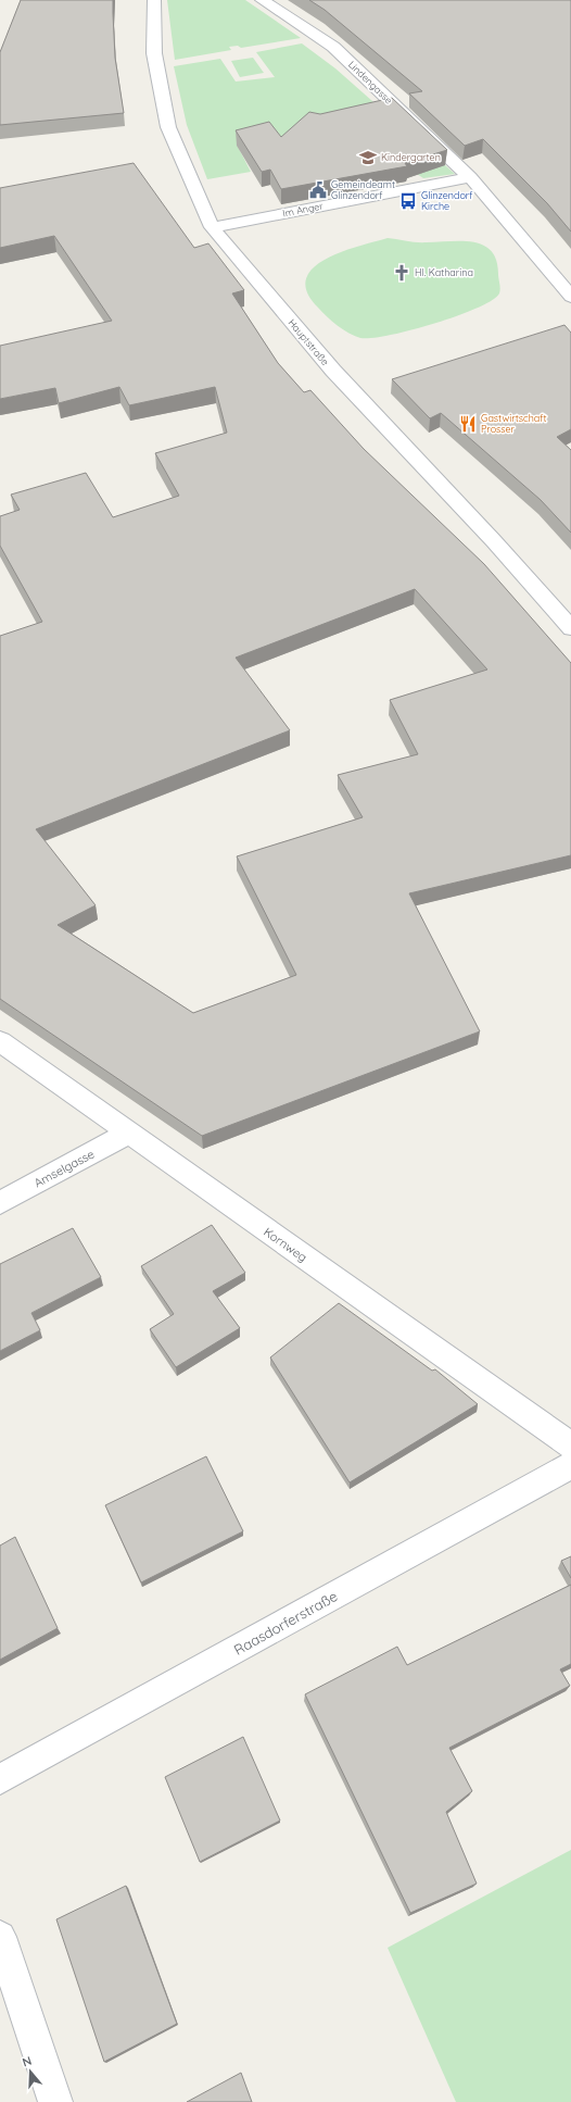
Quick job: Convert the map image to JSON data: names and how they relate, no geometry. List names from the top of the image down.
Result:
{
  "streets": {
    "street": [
      "Lindengasse",
      "Im Anger",
      "Hauptstraße",
      "Amselgasse",
      "Kornweg",
      "Raasdorferstraße"
    ]
  },
  "crossings": [
    ["Lindengasse", "Im Anger"],
    ["Im Anger", "Hauptstraße"],
    ["Amselgasse", "Kornweg"]
  ],
  "places": {
    "school or university": ["Kindergarten"],
    "public building": ["Gemeindeamt Glinzendorf"],
    "bus stop": ["Glinzendorf Kirche"],
    "church": ["Hl. Katharina"],
    "restaurant": ["Gastwirtschaft Prosser"]
  },
  "north": "top"
}
